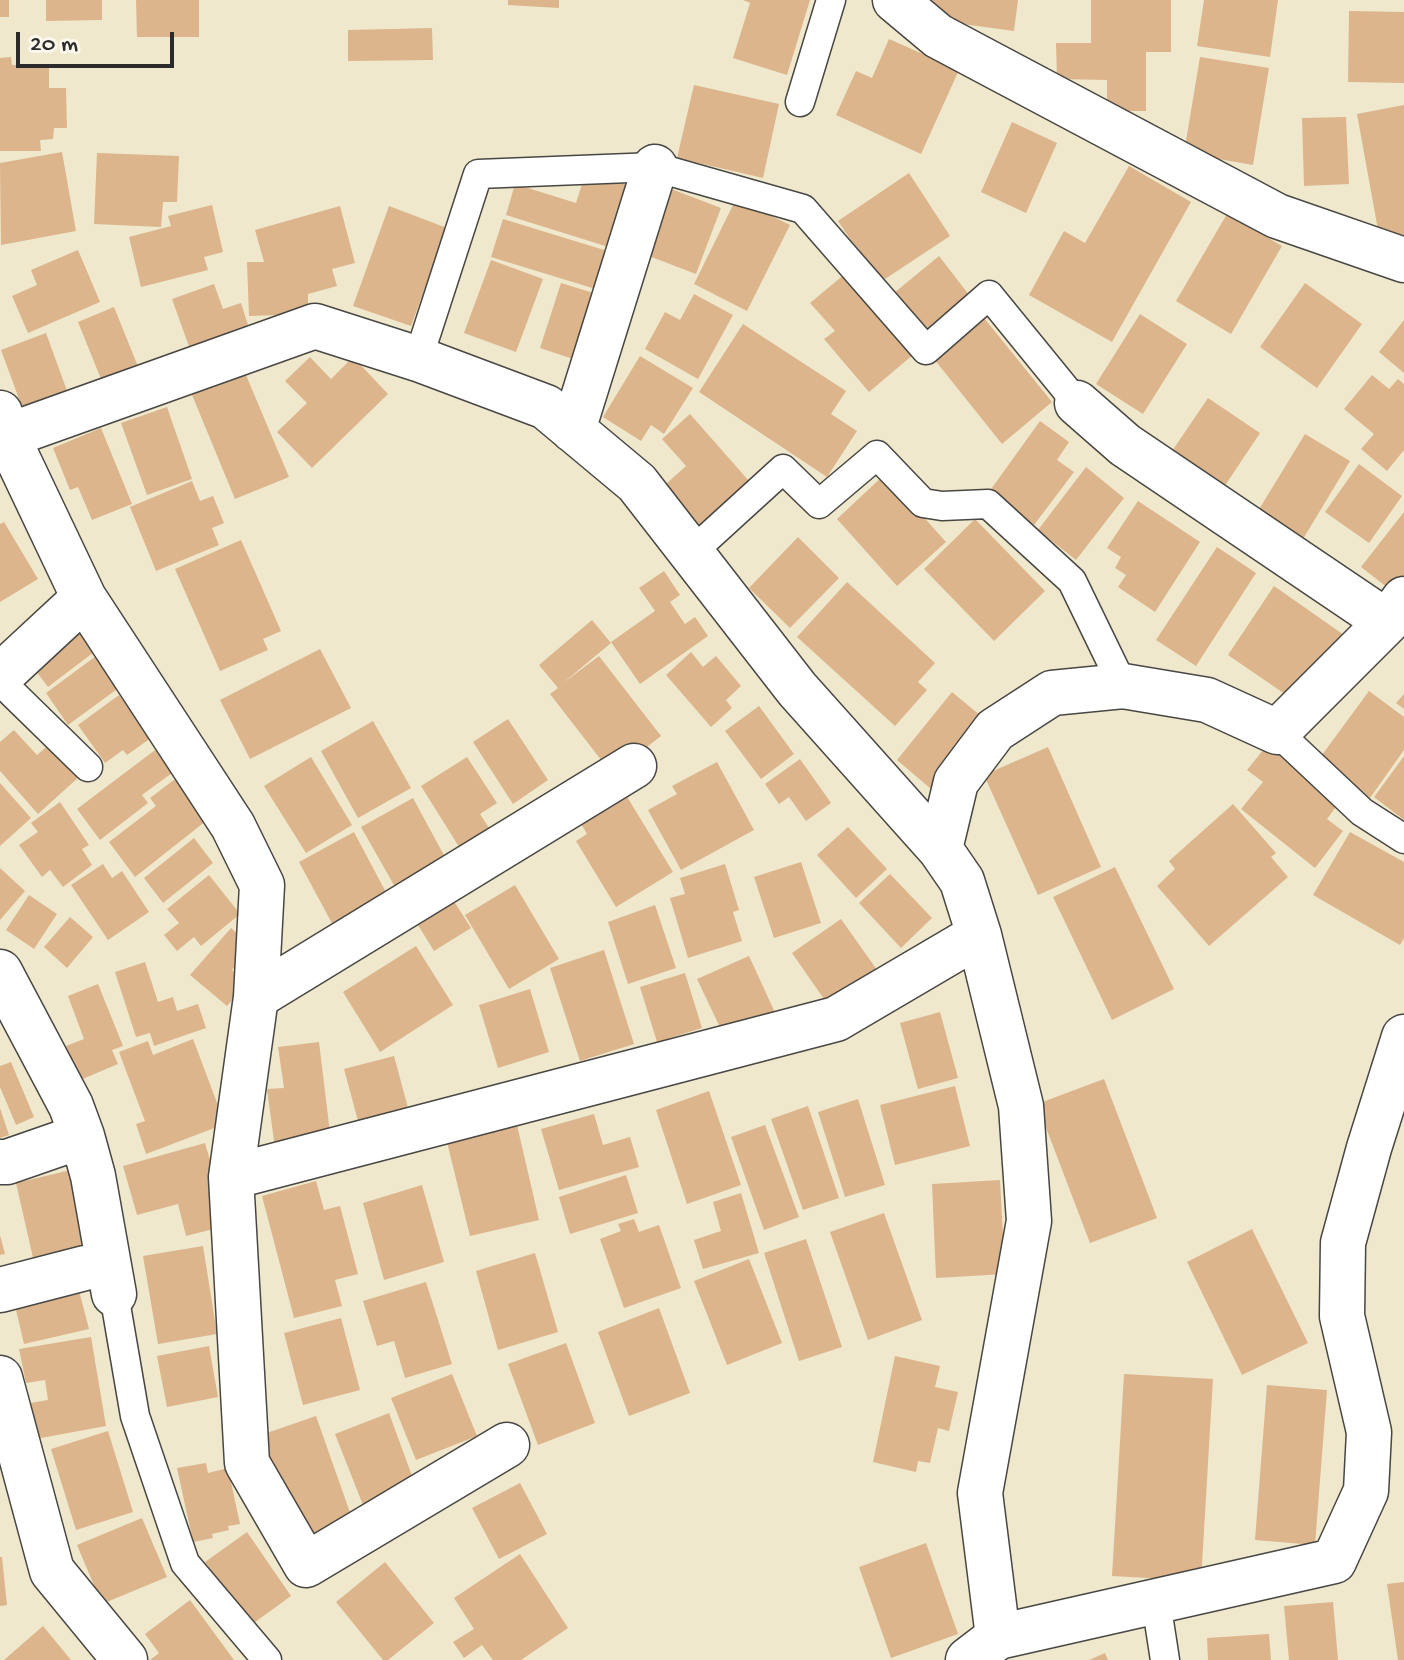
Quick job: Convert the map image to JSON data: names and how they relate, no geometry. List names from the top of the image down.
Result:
{
  "scale_bar": "20 m"
}
